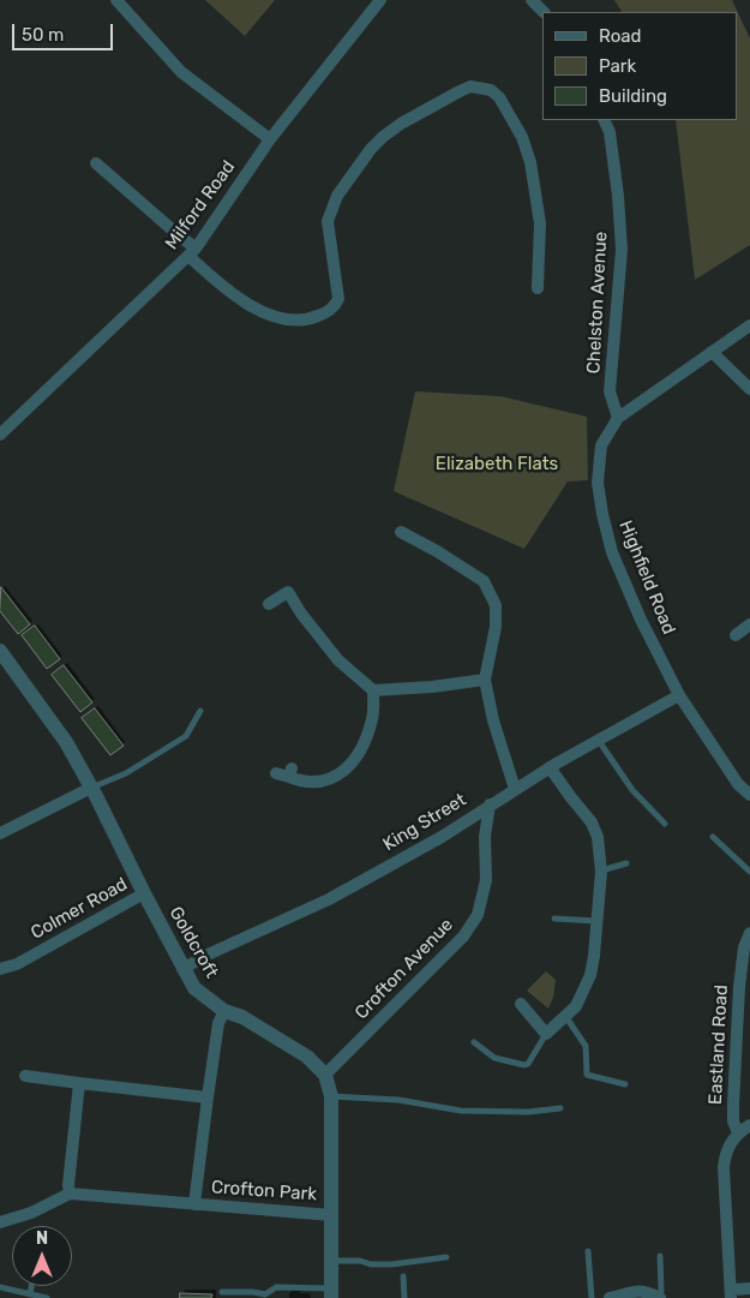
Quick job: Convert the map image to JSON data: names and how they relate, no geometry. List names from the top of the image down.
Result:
{
  "streets": {
    "street": [
      "Milford Road",
      "Chelston Avenue",
      "Highfield Road",
      "King Street",
      "Colmer Road",
      "Goldcroft",
      "Crofton Avenue",
      "Eastland Road",
      "Crofton Park"
    ]
  },
  "crossings": [
    ["Chelston Avenue", "Highfield Road"],
    ["Highfield Road", "King Street"],
    ["King Street", "Goldcroft"],
    ["King Street", "Crofton Avenue"],
    ["Colmer Road", "Goldcroft"],
    ["Goldcroft", "Crofton Avenue"],
    ["Goldcroft", "Crofton Park"]
  ],
  "parks": ["Elizabeth Flats"],
  "legend": ["Road", "Park", "Building"],
  "scale_bar": "50 m",
  "north": "top"
}
